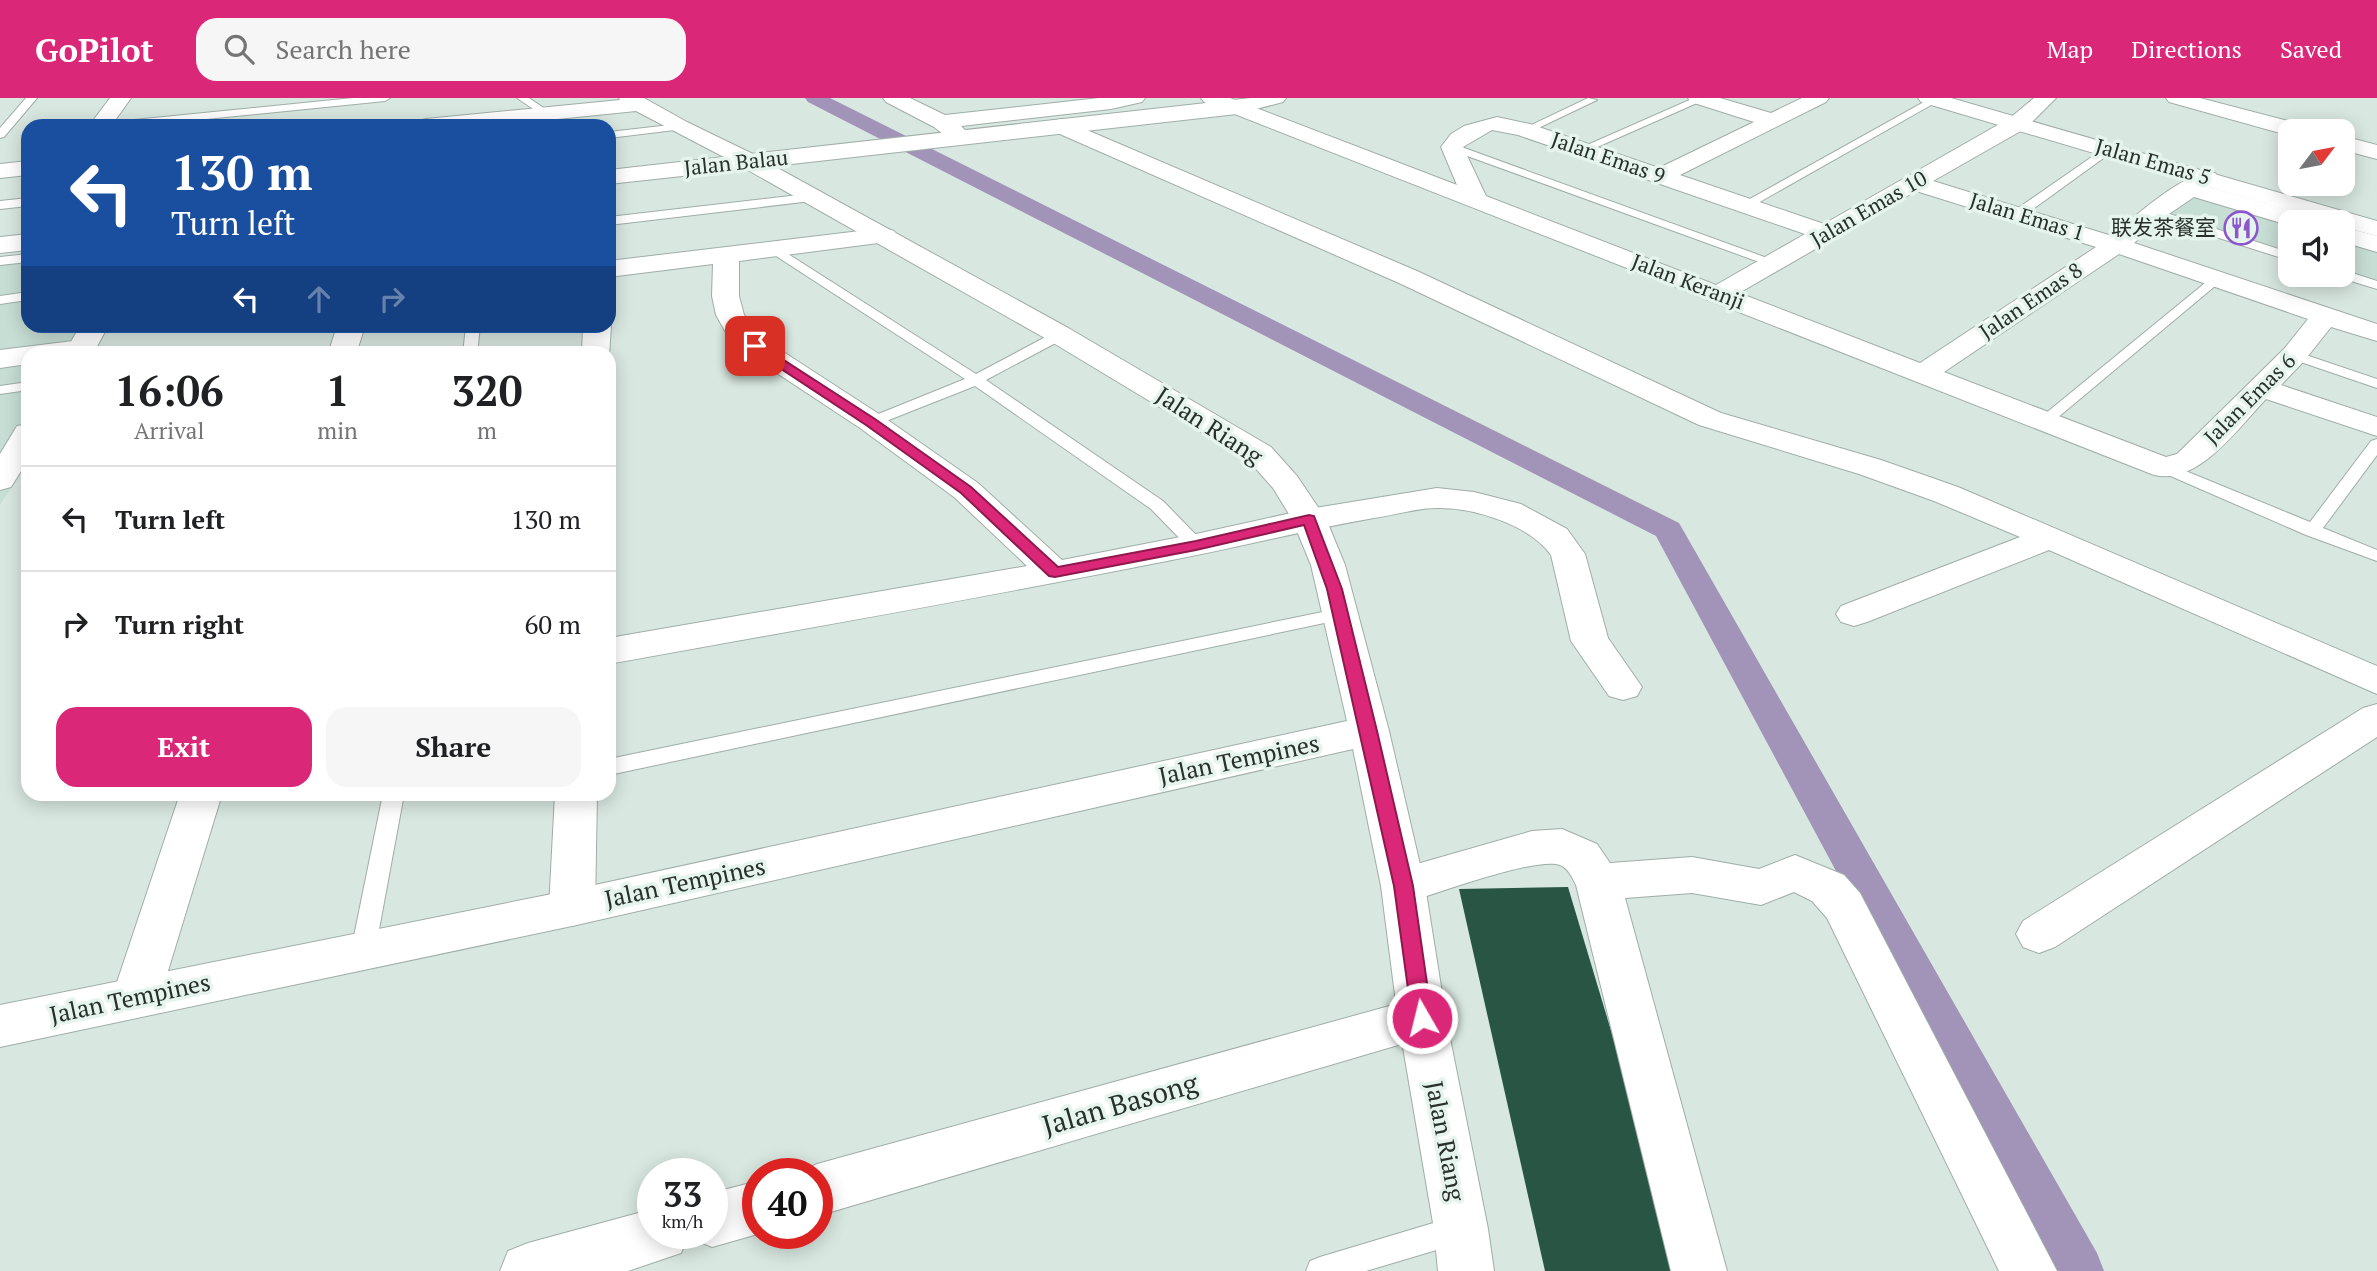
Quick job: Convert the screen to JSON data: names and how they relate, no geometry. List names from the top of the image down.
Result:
{
  "streets": {
    "street": [
      "Jalan Emas 9",
      "Jalan Emas 5",
      "Jalan Balau",
      "Jalan Emas 10",
      "Jalan Emas 1",
      "Jalan Keranji",
      "Jalan Emas 8",
      "Jalan Emas 6",
      "Jalan Riang",
      "Jalan Tempines",
      "Jalan Basong"
    ]
  },
  "crossings": [
    ["Jalan Emas 9", "Jalan Emas 10"],
    ["Jalan Emas 5", "Jalan Emas 10"],
    ["Jalan Emas 5", "Jalan Emas 8"],
    ["Jalan Balau", "Jalan Riang"],
    ["Jalan Emas 10", "Jalan Emas 1"],
    ["Jalan Emas 10", "Jalan Keranji"],
    ["Jalan Emas 1", "Jalan Emas 8"],
    ["Jalan Emas 1", "Jalan Emas 6"],
    ["Jalan Keranji", "Jalan Emas 8"],
    ["Jalan Keranji", "Jalan Emas 6"],
    ["Jalan Riang", "Jalan Tempines"],
    ["Jalan Riang", "Jalan Basong"]
  ],
  "places": {
    "restaurant": ["联发茶餐室"]
  },
  "north": "top right",
  "page": {
    "header": "GoPilot",
    "search": "Search here",
    "nav": ["Map", "Directions", "Saved"],
    "turn": ["130 m", "Turn left"],
    "eta": [
      "16:06",
      "Arrival",
      "1",
      "min",
      "320",
      "m"
    ],
    "list": [
      {
        "name": "Turn left",
        "value": "130 m"
      },
      {
        "name": "Turn right",
        "value": "60 m"
      }
    ],
    "buttons": ["Exit", "Share"],
    "speed": "33 km/h",
    "limit": "40"
  }
}
